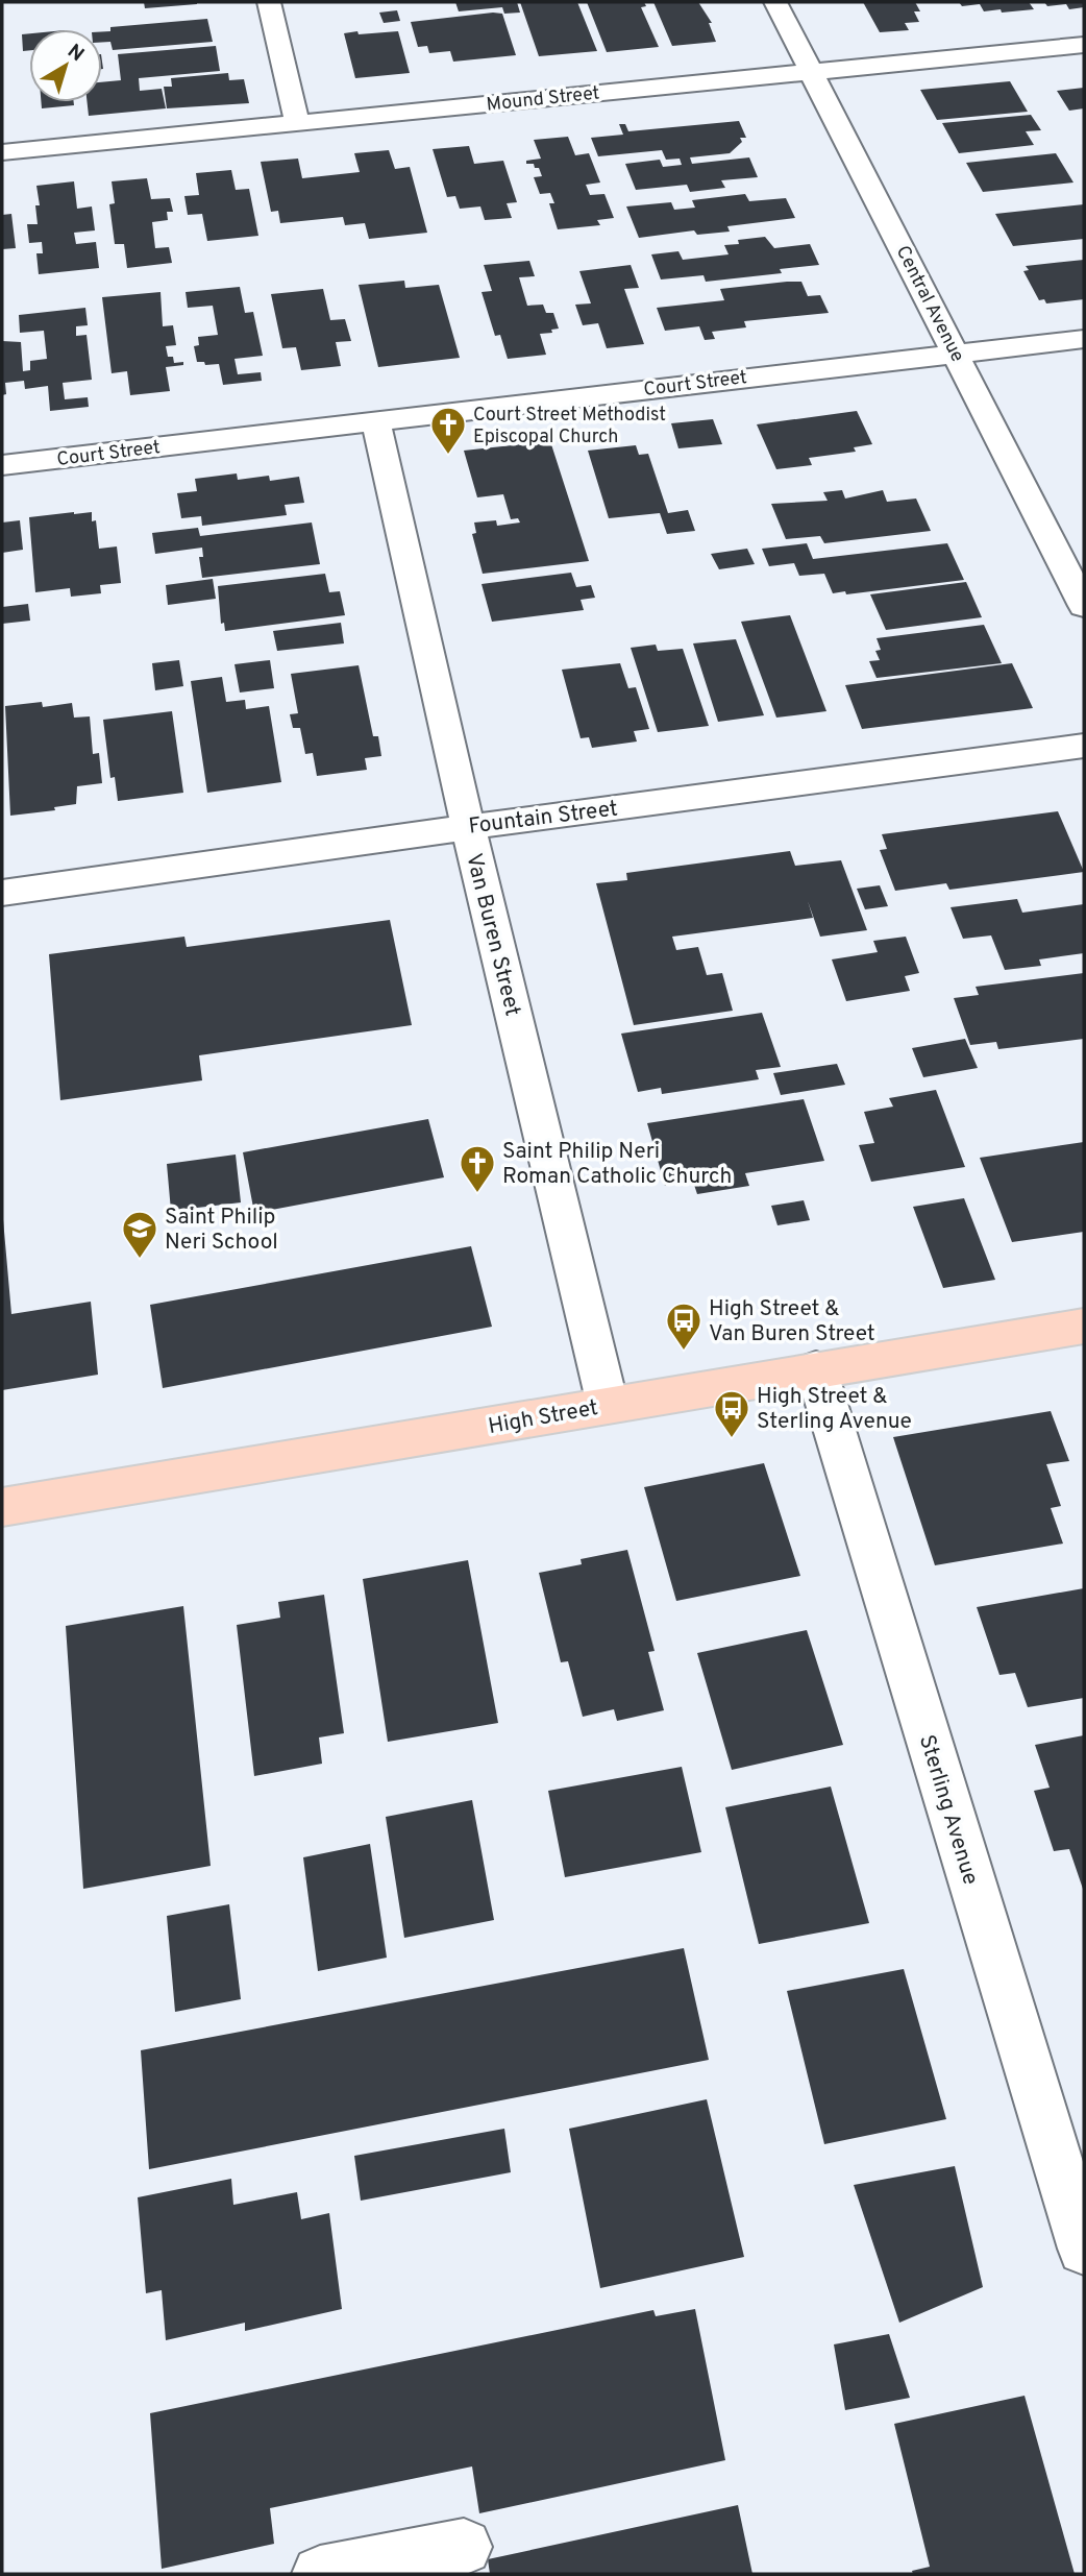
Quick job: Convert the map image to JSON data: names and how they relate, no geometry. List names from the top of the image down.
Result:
{
  "streets": {
    "main road": ["High Street"],
    "street": [
      "Mound Street",
      "Central Avenue",
      "Court Street",
      "Fountain Street",
      "Van Buren Street",
      "Sterling Avenue"
    ]
  },
  "crossings": [
    ["Mound Street", "Central Avenue"],
    ["Central Avenue", "Court Street"],
    ["Court Street", "Van Buren Street"],
    ["Fountain Street", "Van Buren Street"],
    ["Van Buren Street", "High Street"],
    ["High Street", "Sterling Avenue"]
  ],
  "places": {
    "church": ["Court Street Methodist Episcopal Church", "Saint Philip Neri Roman Catholic Church"],
    "school or university": ["Saint Philip Neri School"],
    "bus stop": ["High Street & Van Buren Street", "High Street & Sterling Avenue"]
  },
  "north": "top right"
}
